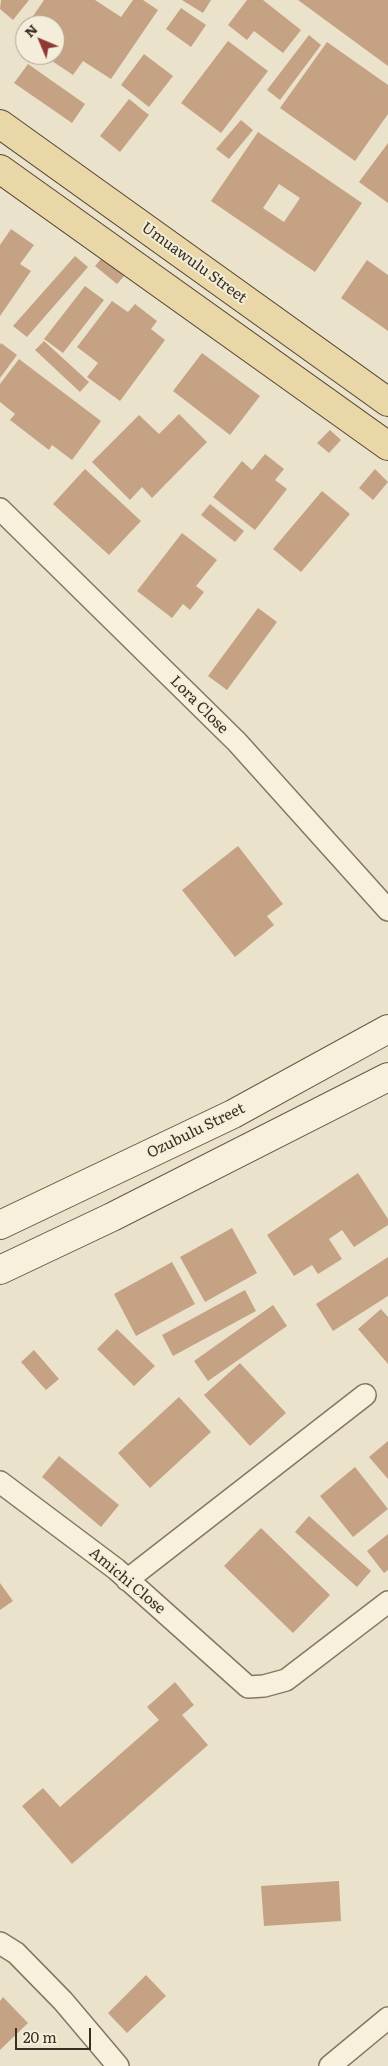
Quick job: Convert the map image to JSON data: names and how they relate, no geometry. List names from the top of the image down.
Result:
{
  "streets": {
    "main road": ["Umuawulu Street", "Ozubulu Street"],
    "street": ["Lora Close", "Amichi Close"]
  },
  "scale_bar": "20 m",
  "north": "top left"
}
